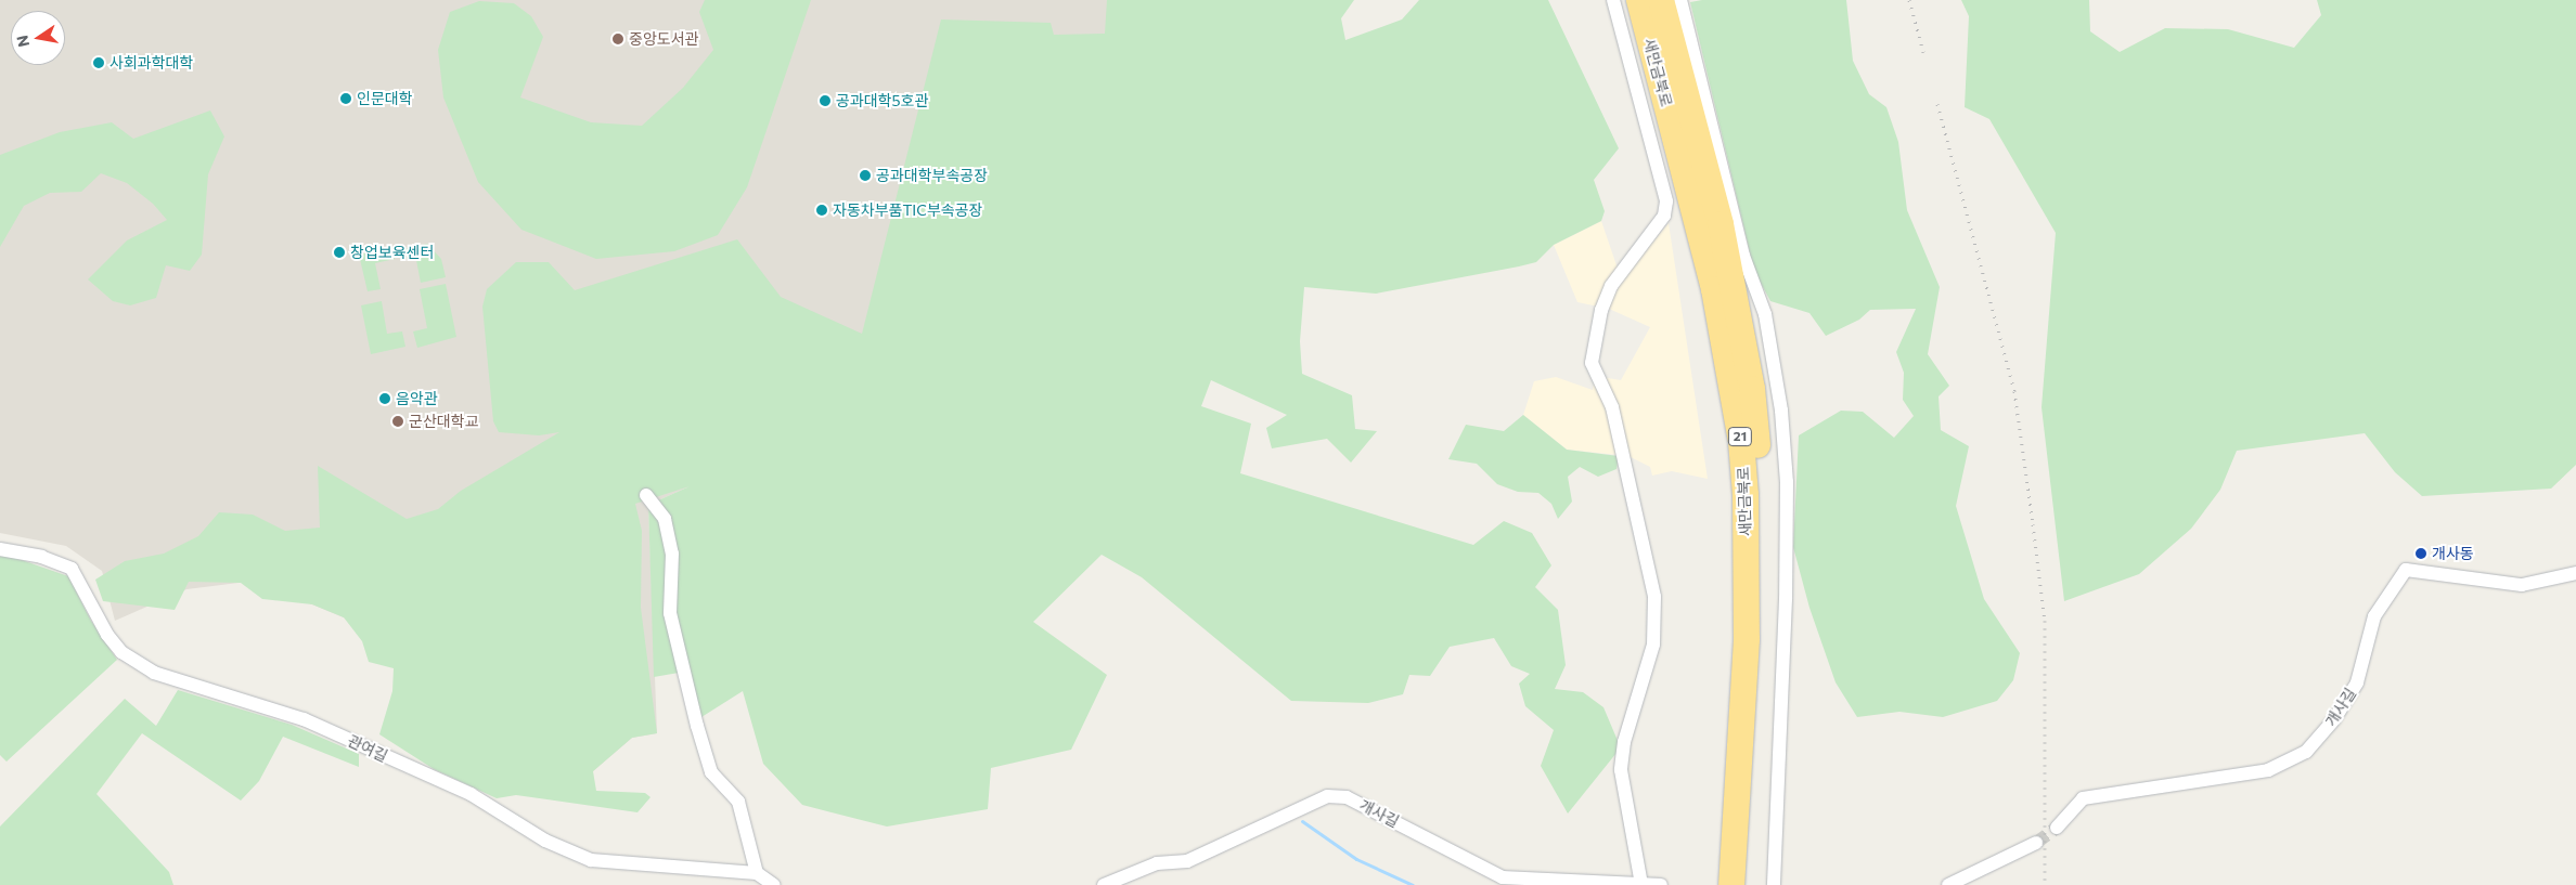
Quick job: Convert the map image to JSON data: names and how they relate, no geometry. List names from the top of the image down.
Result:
{
  "streets": {
    "highway": ["새만금북로", "21"],
    "street": ["개사길", "관여길"]
  },
  "places": [
    "중앙도서관",
    "사회과학대학",
    "인문대학",
    "공과대학5호관",
    "공과대학부속공장",
    "자동차부품TIC부속공장",
    "창업보육센터",
    "음악관",
    "군산대학교",
    "개사동"
  ],
  "north": "left"
}
